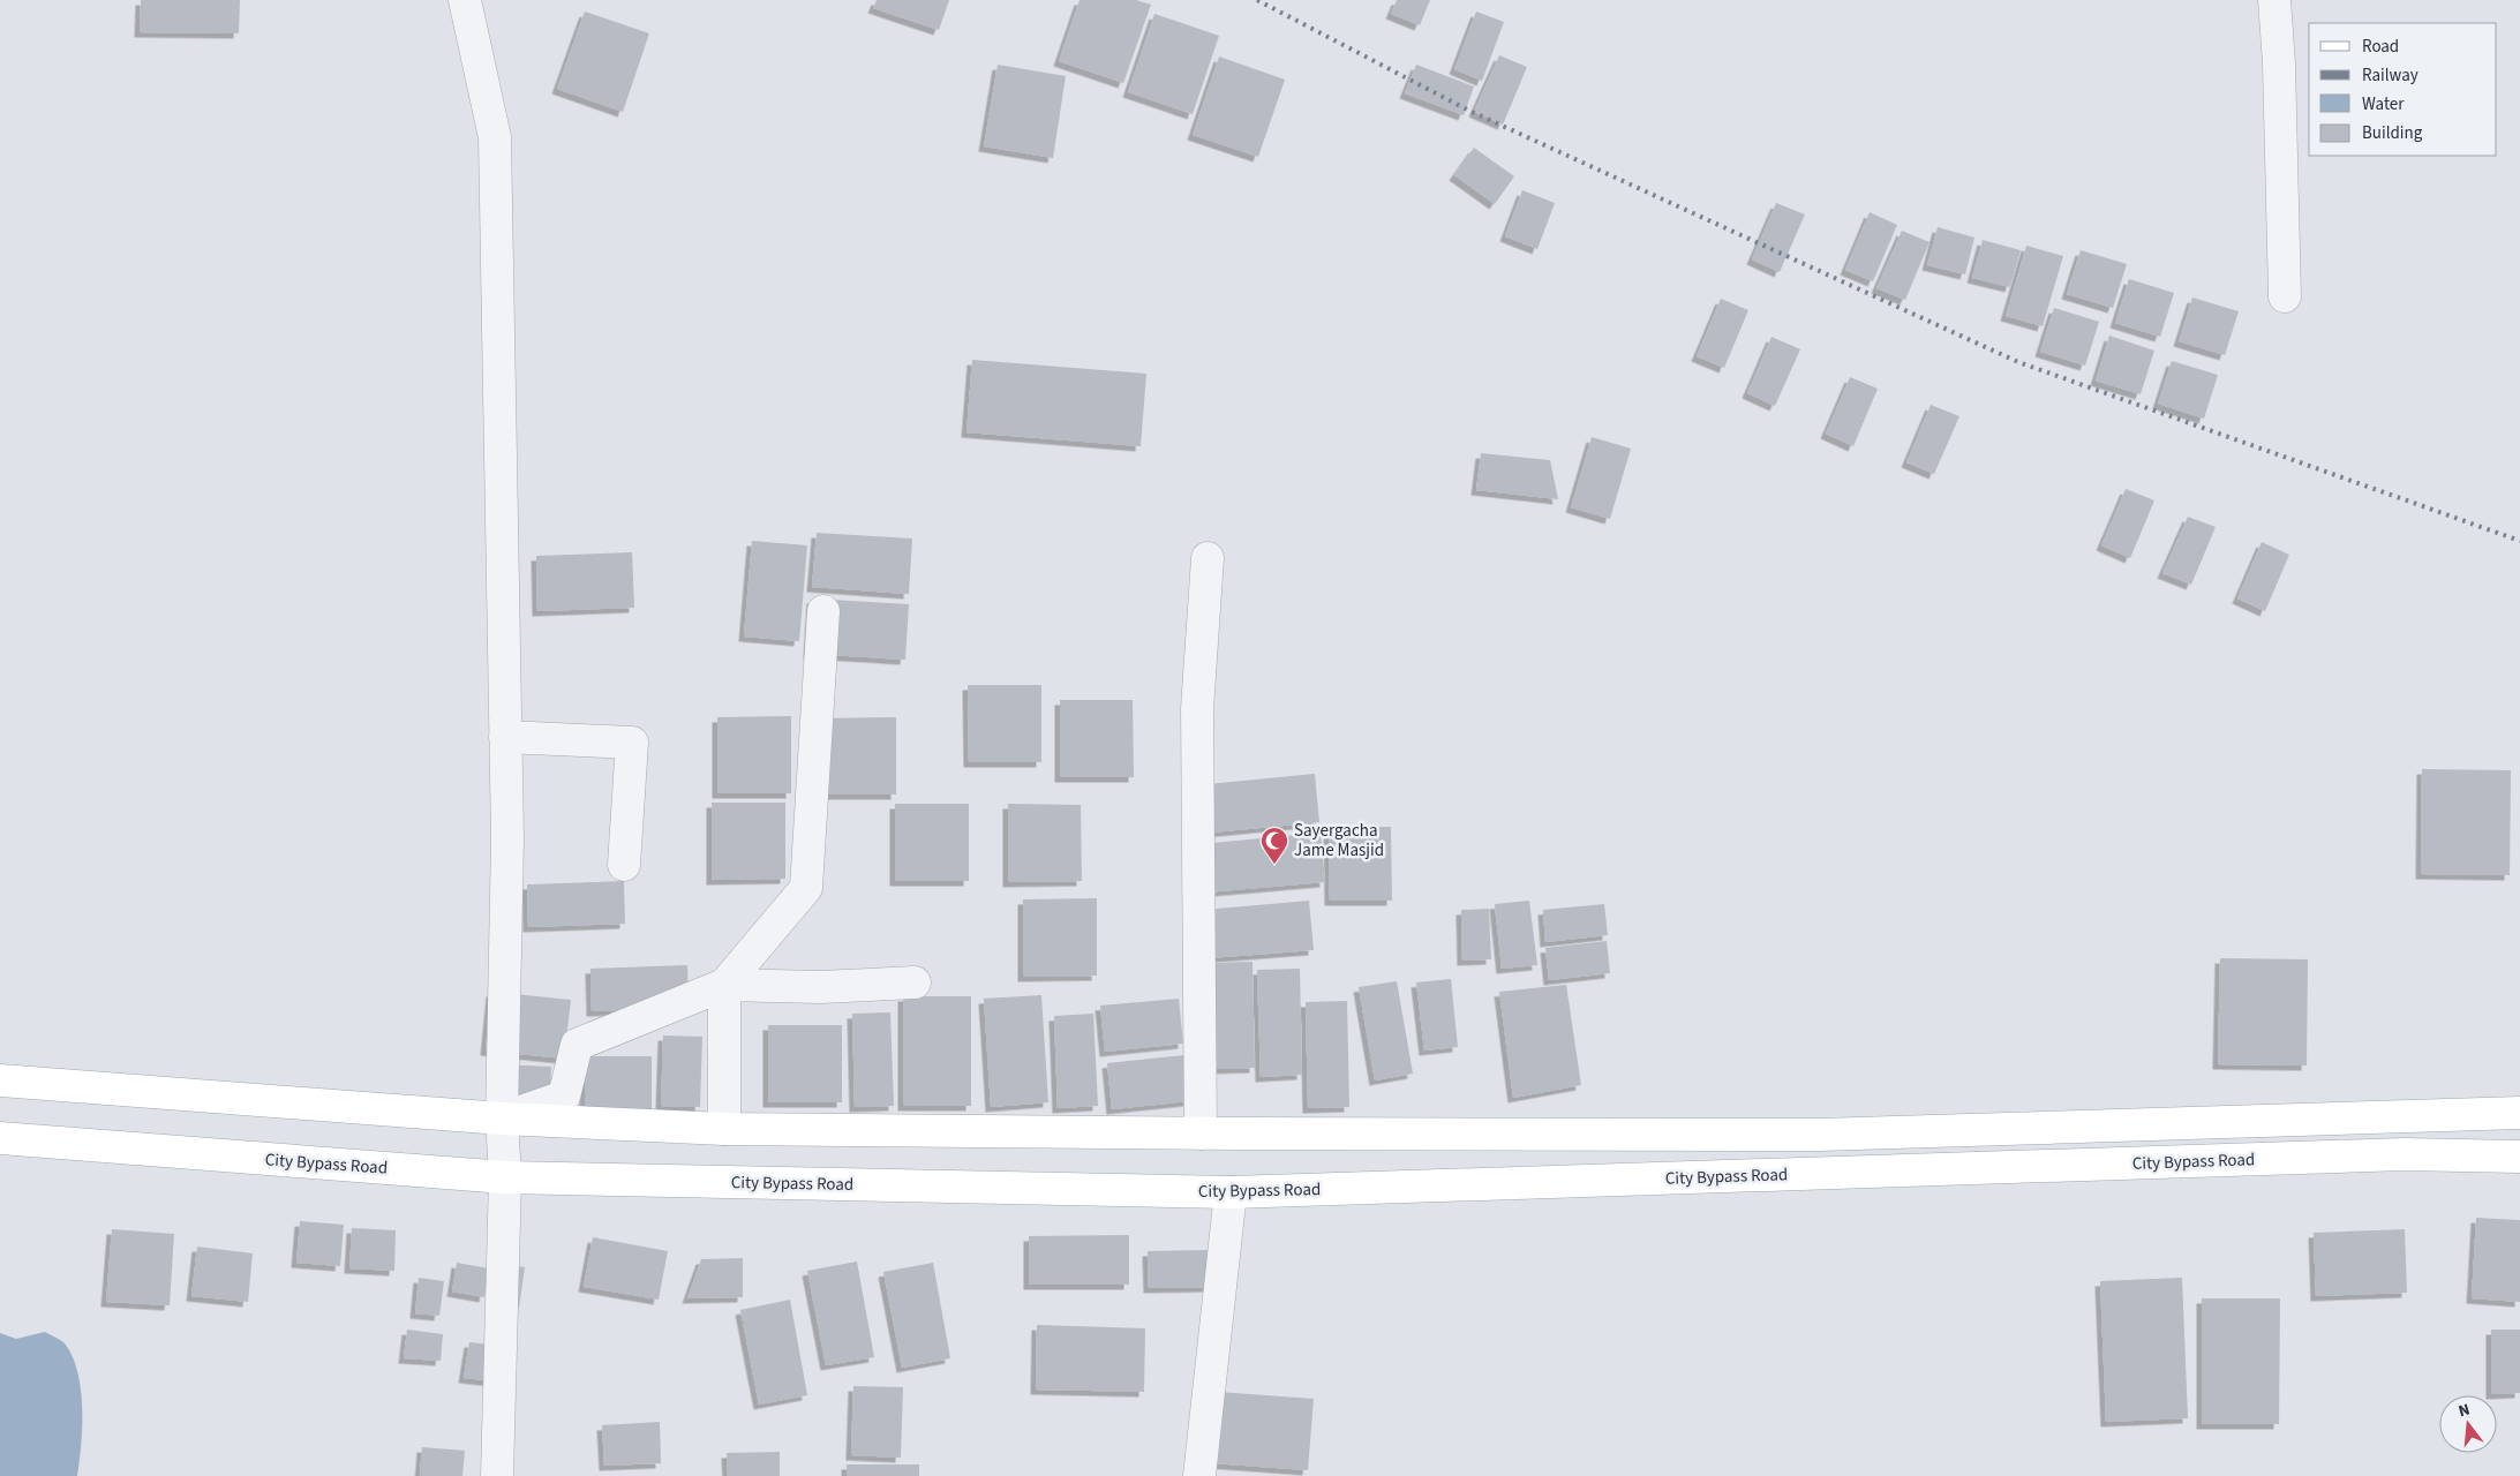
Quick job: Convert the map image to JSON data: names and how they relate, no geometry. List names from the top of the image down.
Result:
{
  "streets": {
    "main road": ["City Bypass Road"]
  },
  "places": {
    "mosque": ["Sayergacha Jame Masjid"]
  },
  "legend": [
    "Road",
    "Railway",
    "Water",
    "Building"
  ],
  "north": "top"
}
